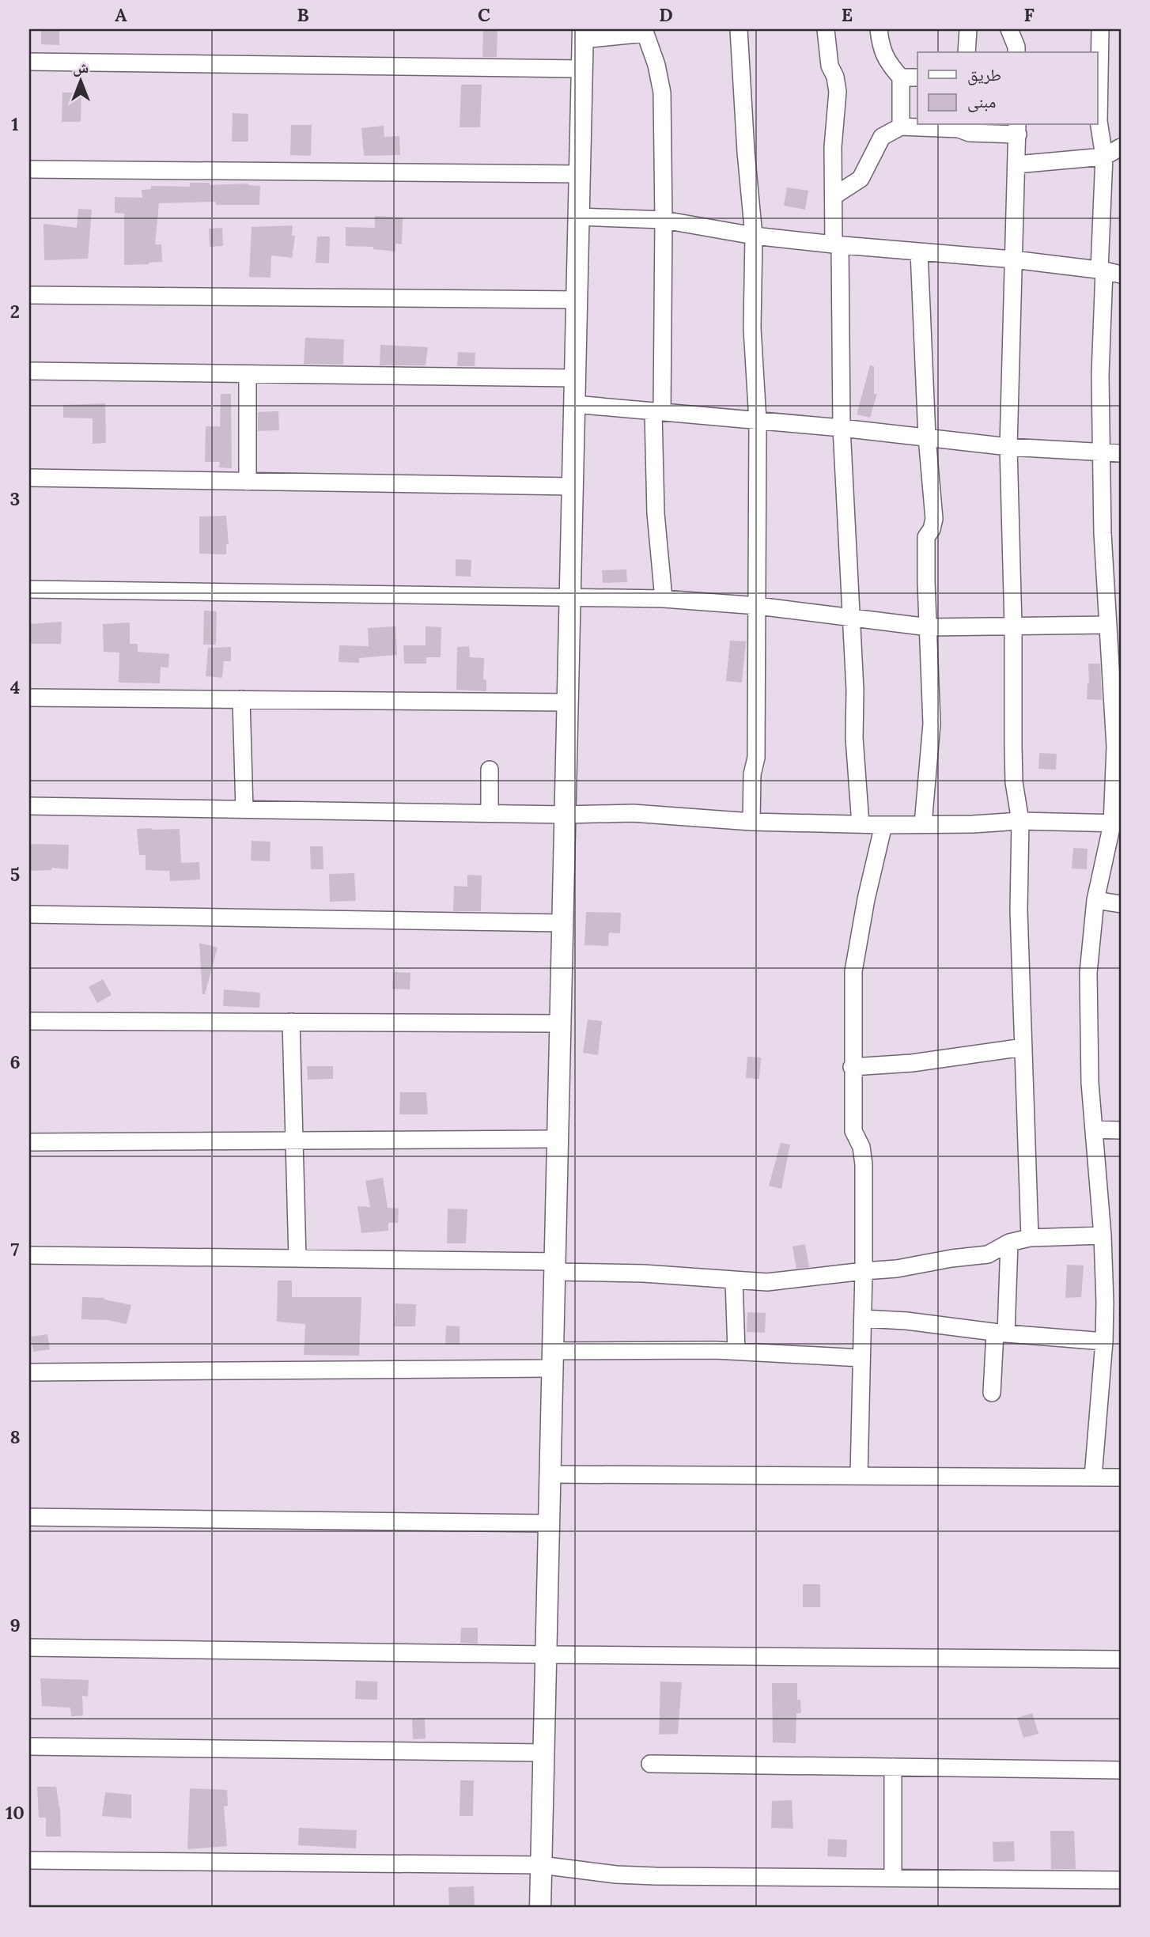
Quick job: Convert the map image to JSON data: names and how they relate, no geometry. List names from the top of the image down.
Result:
{
  "legend": ["طريق", "مبنى"],
  "north": "top",
  "grid": {
    "columns": [
      "A",
      "B",
      "C",
      "D",
      "E",
      "F"
    ],
    "rows": [
      "1",
      "2",
      "3",
      "4",
      "5",
      "6",
      "7",
      "8",
      "9",
      "10"
    ]
  }
}
